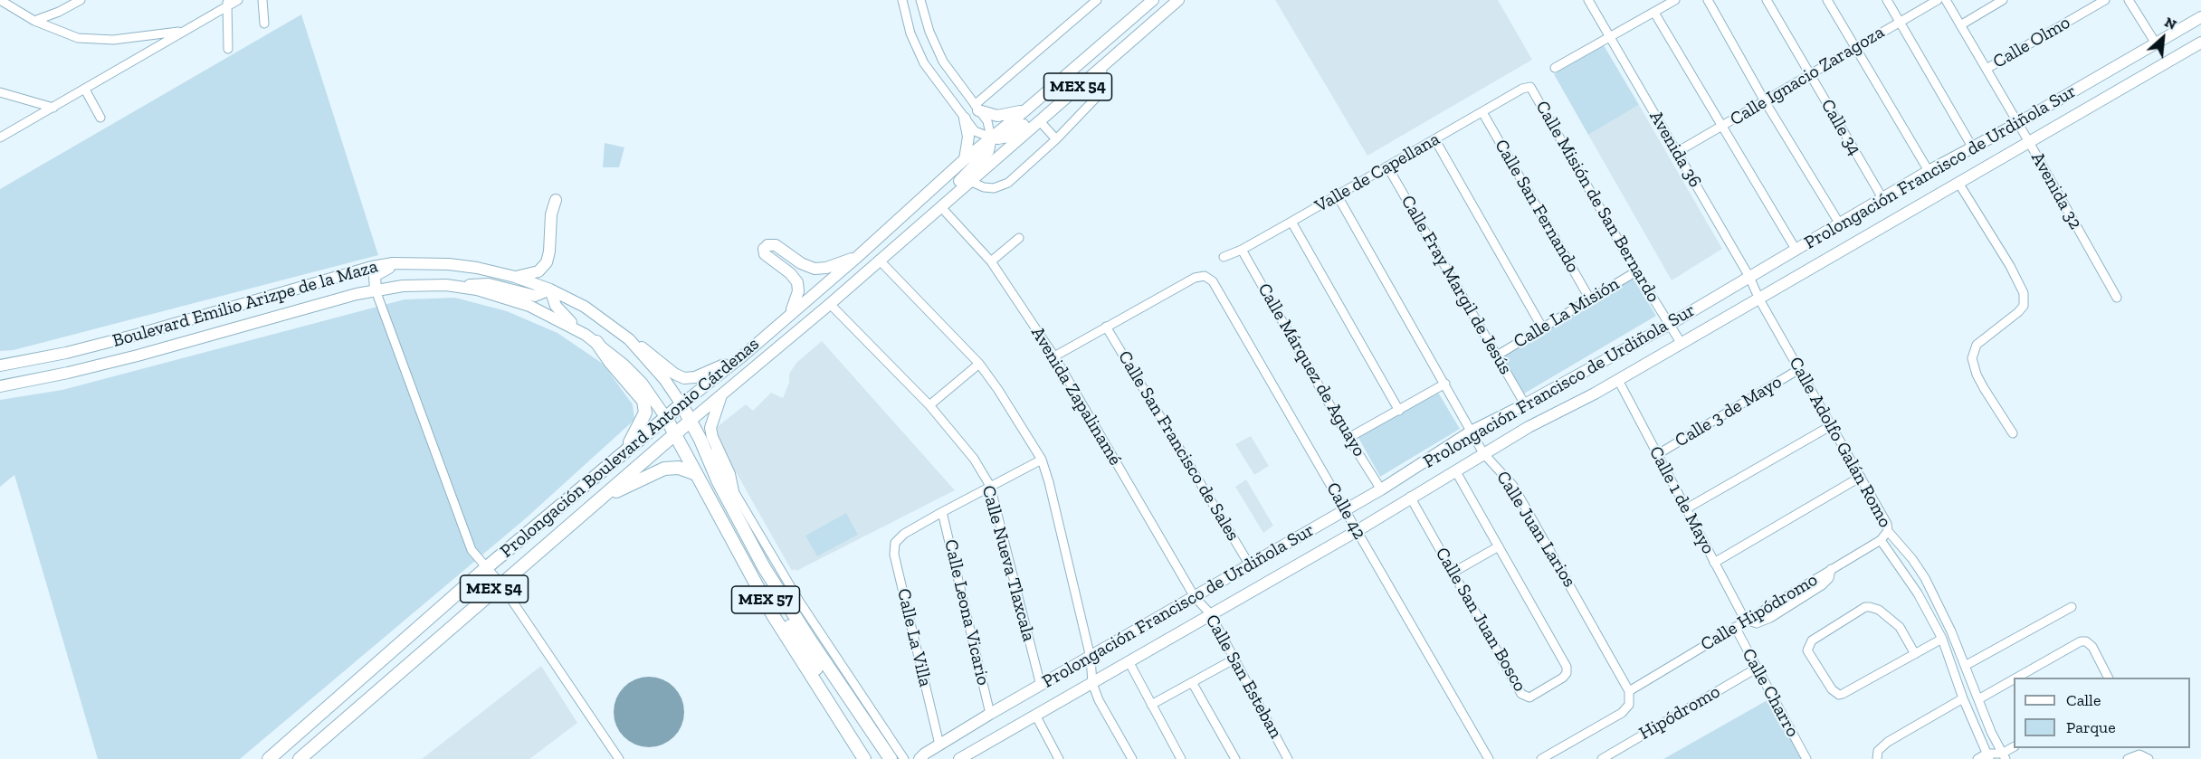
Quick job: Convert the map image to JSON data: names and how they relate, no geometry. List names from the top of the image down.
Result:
{
  "streets": {
    "highway": [
      "MEX 54",
      "Boulevard Emilio Arizpe de la Maza",
      "Prolongación Boulevard Antonio Cárdenas",
      "MEX 57"
    ],
    "main road": ["Prolongación Francisco de Urdiñola Sur"],
    "street": [
      "Calle Olmo",
      "Calle Ignacio Zaragoza",
      "Calle 34",
      "Avenida 36",
      "Valle de Capellana",
      "Avenida 32",
      "Calle Misión de San Bernardo",
      "Calle San Fernando",
      "Calle Fray Margil de Jesús",
      "Calle La Misión",
      "Calle Márquez de Aguayo",
      "Avenida Zapalinamé",
      "Calle 3 de Mayo",
      "Calle Adolfo Galán Romo",
      "Calle San Francisco de Sales",
      "Calle 1 de Mayo",
      "Calle 42",
      "Calle Juan Larios",
      "Calle Nueva Tlaxcala",
      "Calle Leona Vicario",
      "Calle Hipódromo",
      "Calle San Juan Bosco",
      "Calle La Villa",
      "Calle San Esteban",
      "Calle Charro",
      "Hipódromo"
    ]
  },
  "crossings": [
    ["Calle Olmo", "Avenida 32"],
    ["Calle Ignacio Zaragoza", "Calle 34"],
    ["Calle Ignacio Zaragoza", "Avenida 36"],
    ["MEX 54", "Prolongación Boulevard Antonio Cárdenas"],
    ["Calle 34", "Prolongación Francisco de Urdiñola Sur"],
    ["Avenida 36", "Prolongación Francisco de Urdiñola Sur"],
    ["Avenida 36", "Calle Adolfo Galán Romo"],
    ["Prolongación Francisco de Urdiñola Sur", "Avenida 32"],
    ["Prolongación Francisco de Urdiñola Sur", "Calle Misión de San Bernardo"],
    ["Prolongación Francisco de Urdiñola Sur", "Calle Fray Margil de Jesús"],
    ["Prolongación Francisco de Urdiñola Sur", "Calle Márquez de Aguayo"],
    ["Prolongación Francisco de Urdiñola Sur", "Avenida Zapalinamé"],
    ["Prolongación Francisco de Urdiñola Sur", "Calle Adolfo Galán Romo"],
    ["Prolongación Francisco de Urdiñola Sur", "Calle San Francisco de Sales"],
    ["Prolongación Francisco de Urdiñola Sur", "Calle 1 de Mayo"],
    ["Prolongación Francisco de Urdiñola Sur", "Calle 42"],
    ["Prolongación Francisco de Urdiñola Sur", "Calle Juan Larios"],
    ["Prolongación Francisco de Urdiñola Sur", "Calle Nueva Tlaxcala"],
    ["Prolongación Francisco de Urdiñola Sur", "Calle Leona Vicario"],
    ["Prolongación Francisco de Urdiñola Sur", "Calle San Juan Bosco"],
    ["Prolongación Francisco de Urdiñola Sur", "Calle La Villa"],
    ["Prolongación Francisco de Urdiñola Sur", "Calle San Esteban"],
    ["Valle de Capellana", "Calle Misión de San Bernardo"],
    ["Valle de Capellana", "Calle San Fernando"],
    ["Valle de Capellana", "Calle Fray Margil de Jesús"],
    ["Valle de Capellana", "Calle Márquez de Aguayo"],
    ["Valle de Capellana", "Calle Juan Larios"],
    ["Calle Misión de San Bernardo", "Calle La Misión"],
    ["Calle San Fernando", "Calle La Misión"],
    ["Calle Fray Margil de Jesús", "Calle La Misión"],
    ["Boulevard Emilio Arizpe de la Maza", "Prolongación Boulevard Antonio Cárdenas"],
    ["Avenida Zapalinamé", "Prolongación Boulevard Antonio Cárdenas"],
    ["Avenida Zapalinamé", "Calle San Esteban"],
    ["Calle 3 de Mayo", "Calle Adolfo Galán Romo"],
    ["Calle 3 de Mayo", "Calle 1 de Mayo"],
    ["Calle Adolfo Galán Romo", "Calle Hipódromo"],
    ["Calle San Francisco de Sales", "Calle 42"],
    ["Prolongación Boulevard Antonio Cárdenas", "Calle Nueva Tlaxcala"],
    ["Calle 1 de Mayo", "Calle Hipódromo"],
    ["Calle Juan Larios", "Calle Hipódromo"],
    ["Calle Leona Vicario", "Calle La Villa"],
    ["Calle Hipódromo", "Calle Charro"],
    ["Calle Charro", "Hipódromo"]
  ],
  "legend": ["Calle", "Parque"],
  "north": "top right"
}
